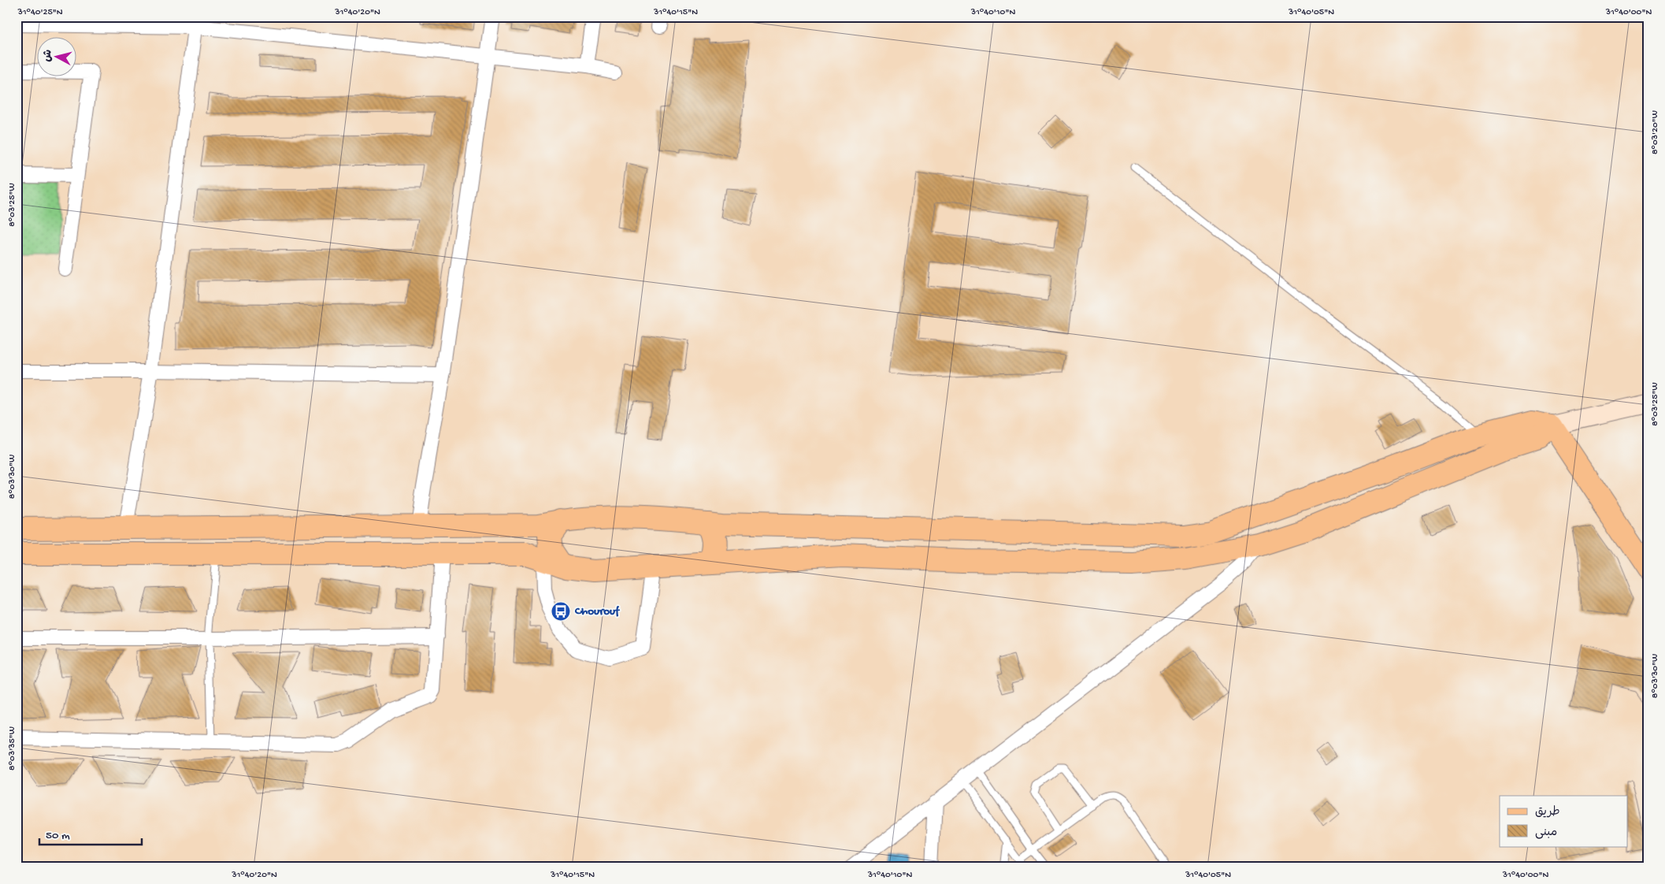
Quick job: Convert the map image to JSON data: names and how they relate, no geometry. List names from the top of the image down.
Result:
{
  "places": {
    "bus stop": ["Chourouf"]
  },
  "legend": ["طريق", "مبنى"],
  "scale_bar": "50 m",
  "north": "left",
  "coordinates": [
    "31°40'25\"N",
    "31°40'20\"N",
    "31°40'15\"N",
    "31°40'10\"N",
    "31°40'05\"N",
    "31°40'00\"N",
    "8°03'20\"W",
    "8°03'25\"W",
    "8°03'30\"W",
    "8°03'35\"W"
  ]
}
